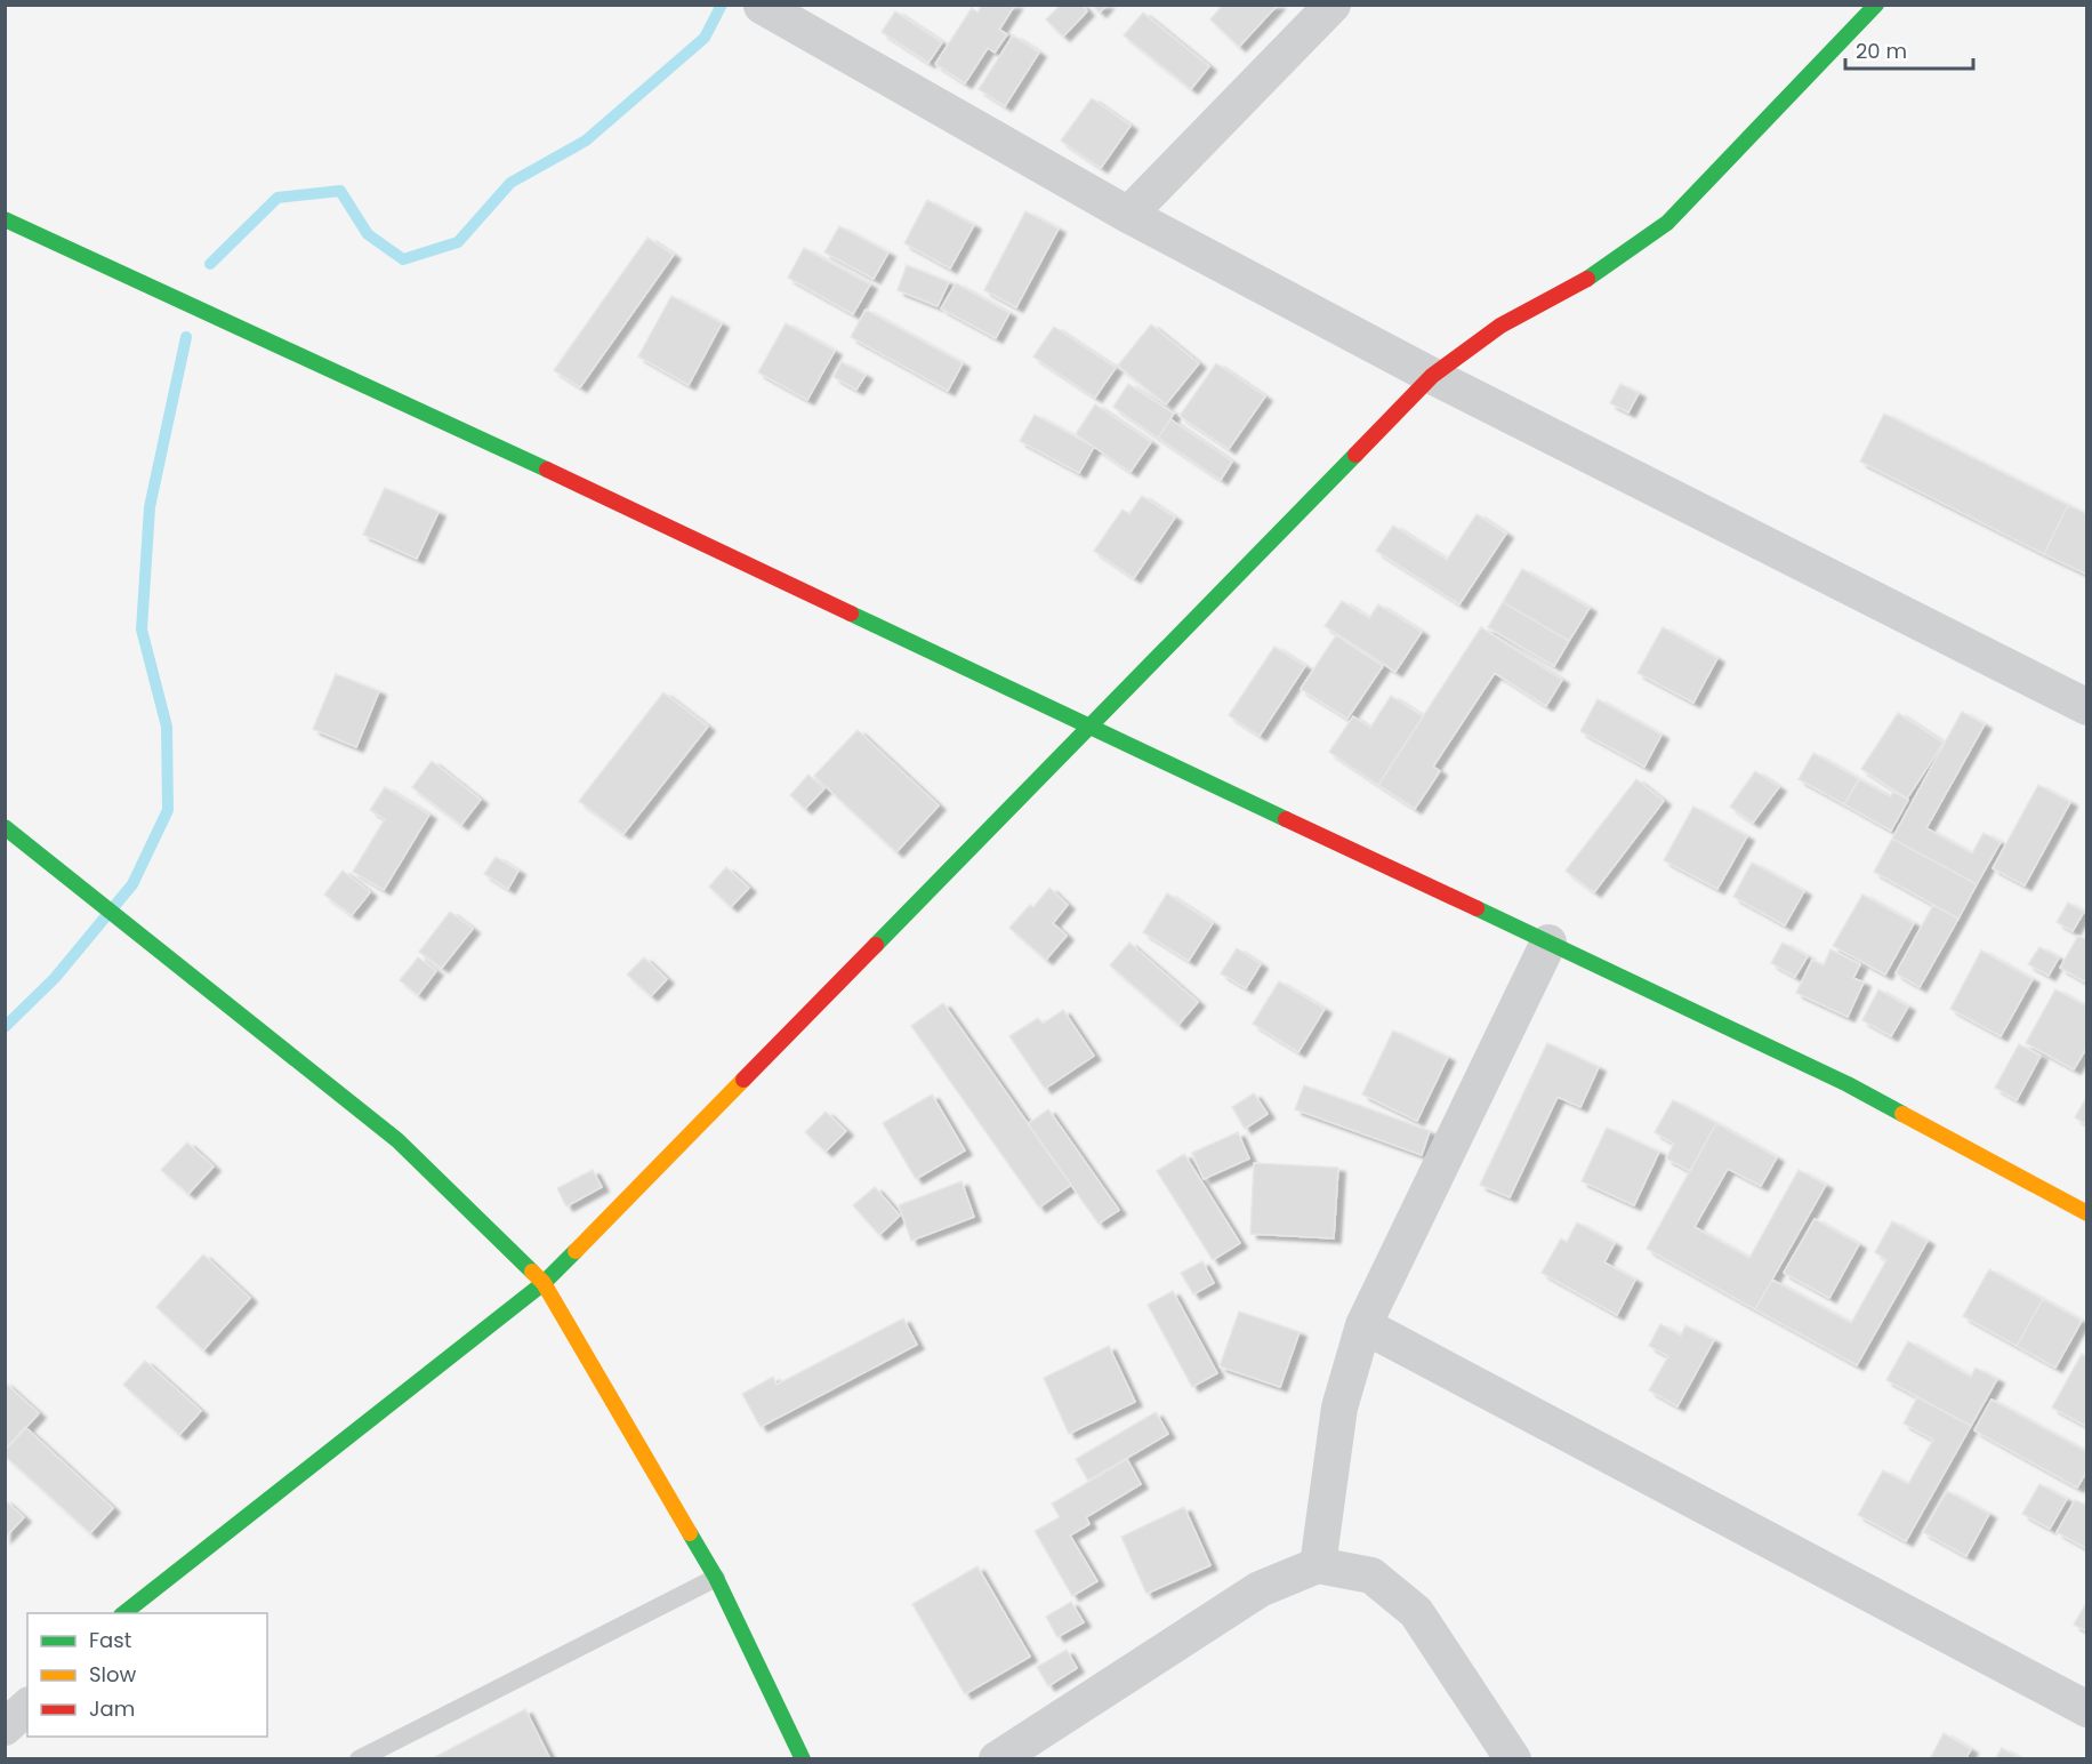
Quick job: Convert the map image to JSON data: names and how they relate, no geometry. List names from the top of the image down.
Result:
{
  "legend": ["Fast", "Slow", "Jam"],
  "scale_bar": "20 m"
}
